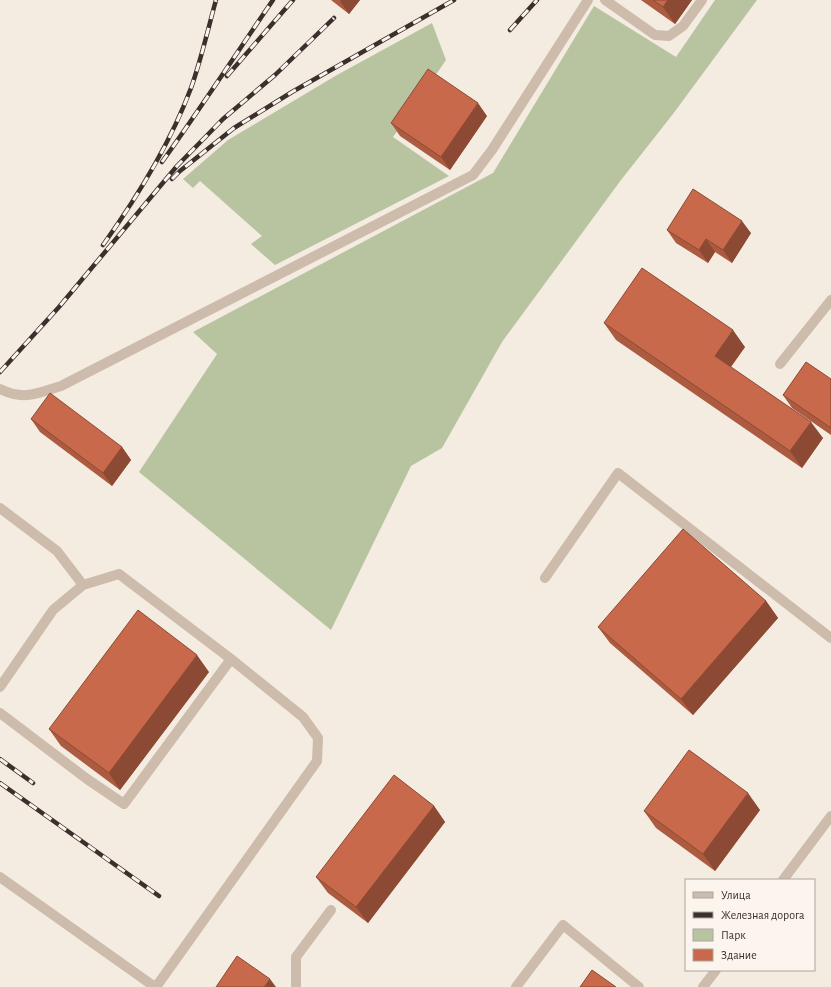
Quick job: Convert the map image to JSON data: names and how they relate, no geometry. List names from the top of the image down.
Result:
{
  "legend": [
    "Улица",
    "Железная дорога",
    "Парк",
    "Здание"
  ]
}
